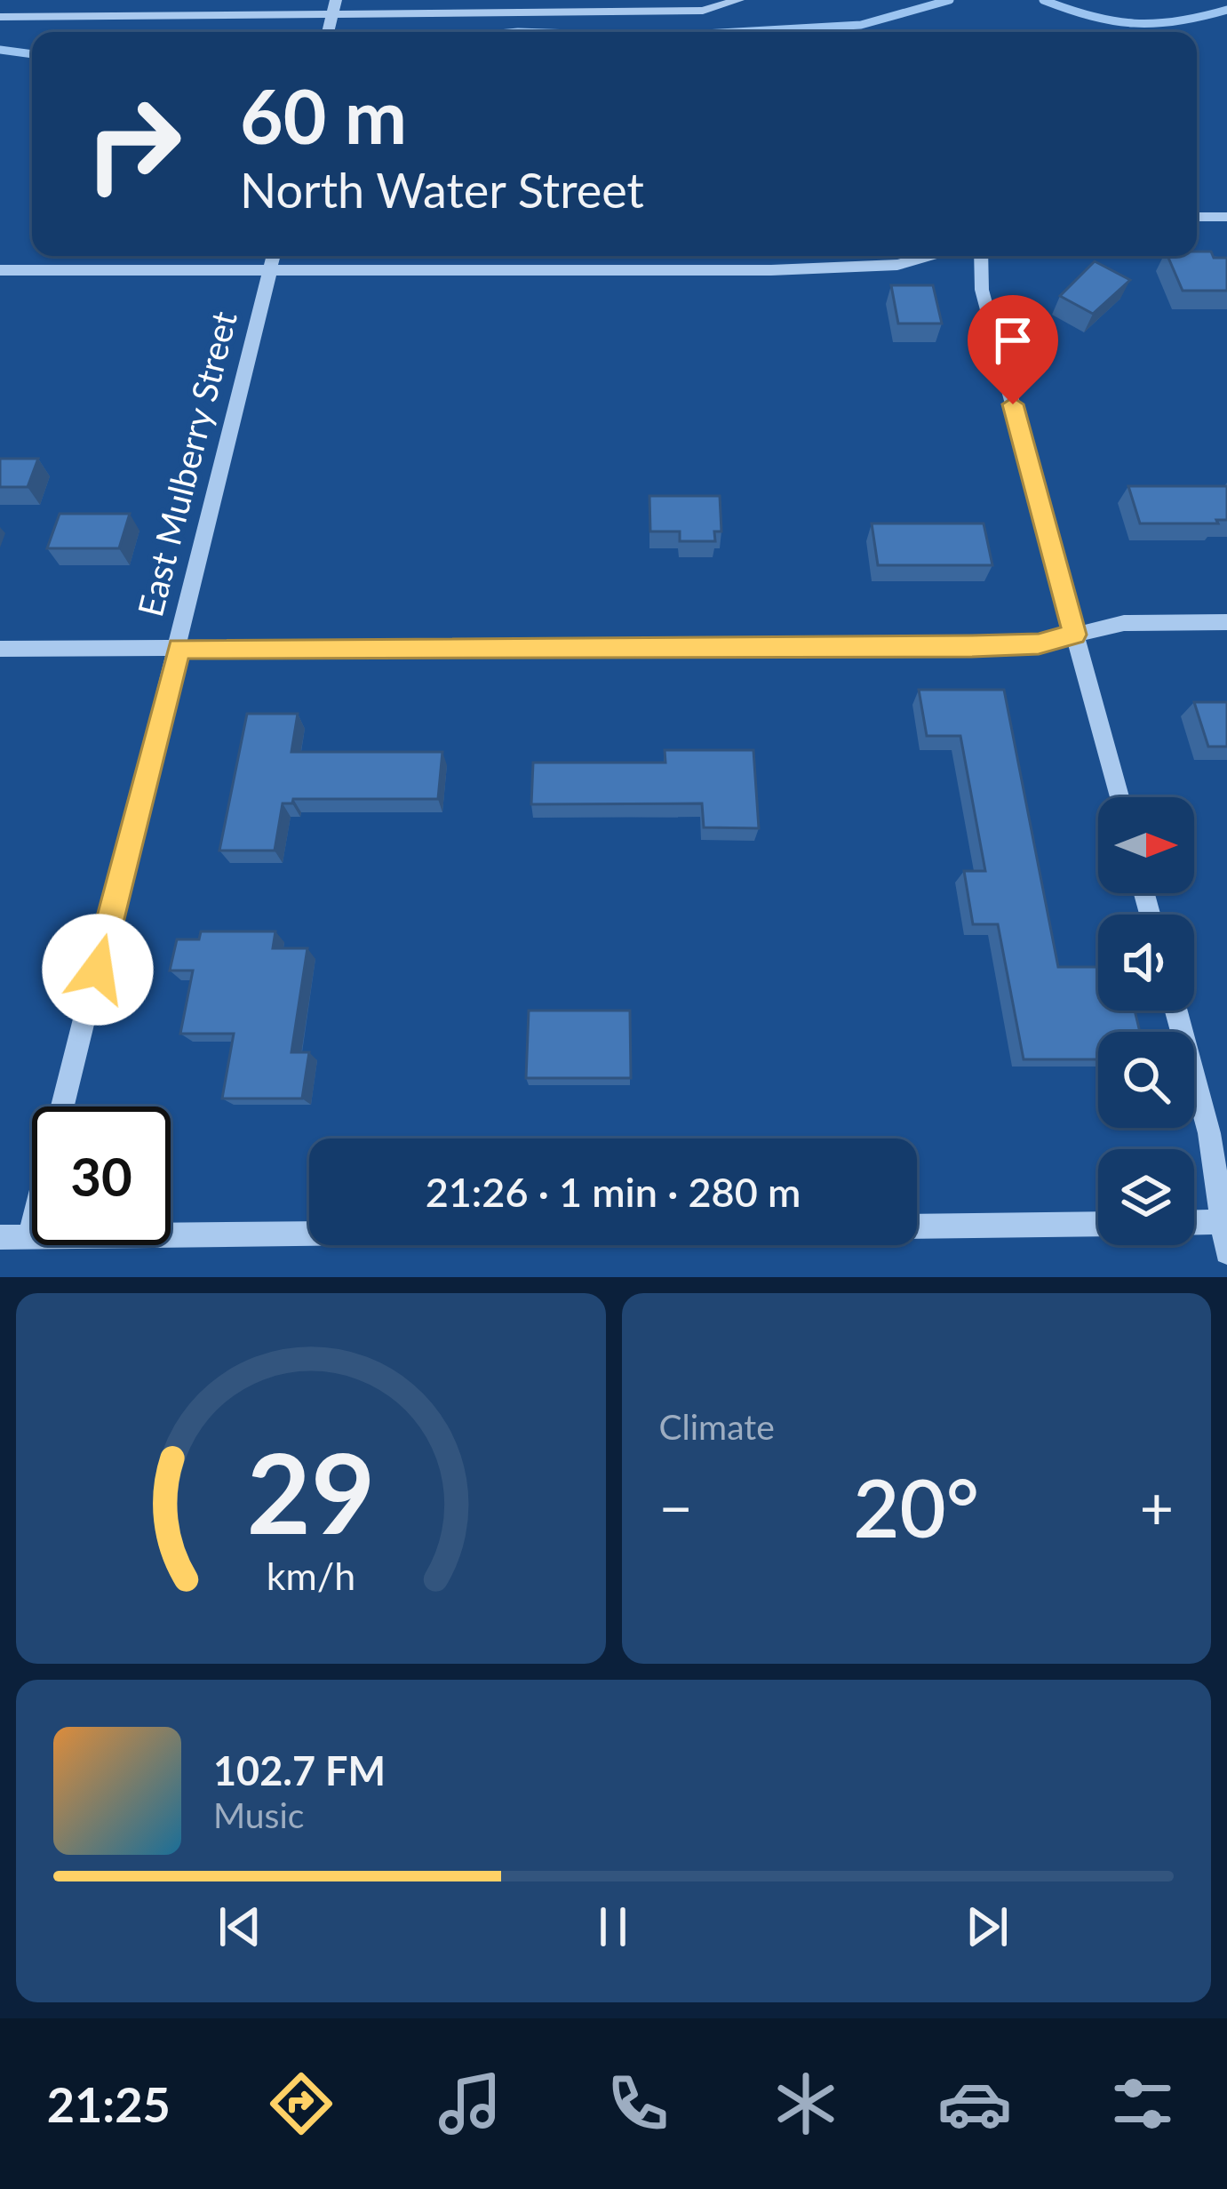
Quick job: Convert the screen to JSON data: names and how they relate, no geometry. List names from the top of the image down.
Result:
{
  "streets": {
    "street": ["East Mulberry Street"]
  },
  "north": "right",
  "page": {
    "turn": ["60 m", "North Water Street"],
    "limit": "30",
    "trip": "21:26 · 1 min · 280 m",
    "tile": "Climate",
    "heat": ["−", "20°", "+"],
    "song": ["102.7 FM", "Music"],
    "tabs": "21:25",
    "gauge": ["29", "km/h"]
  }
}
